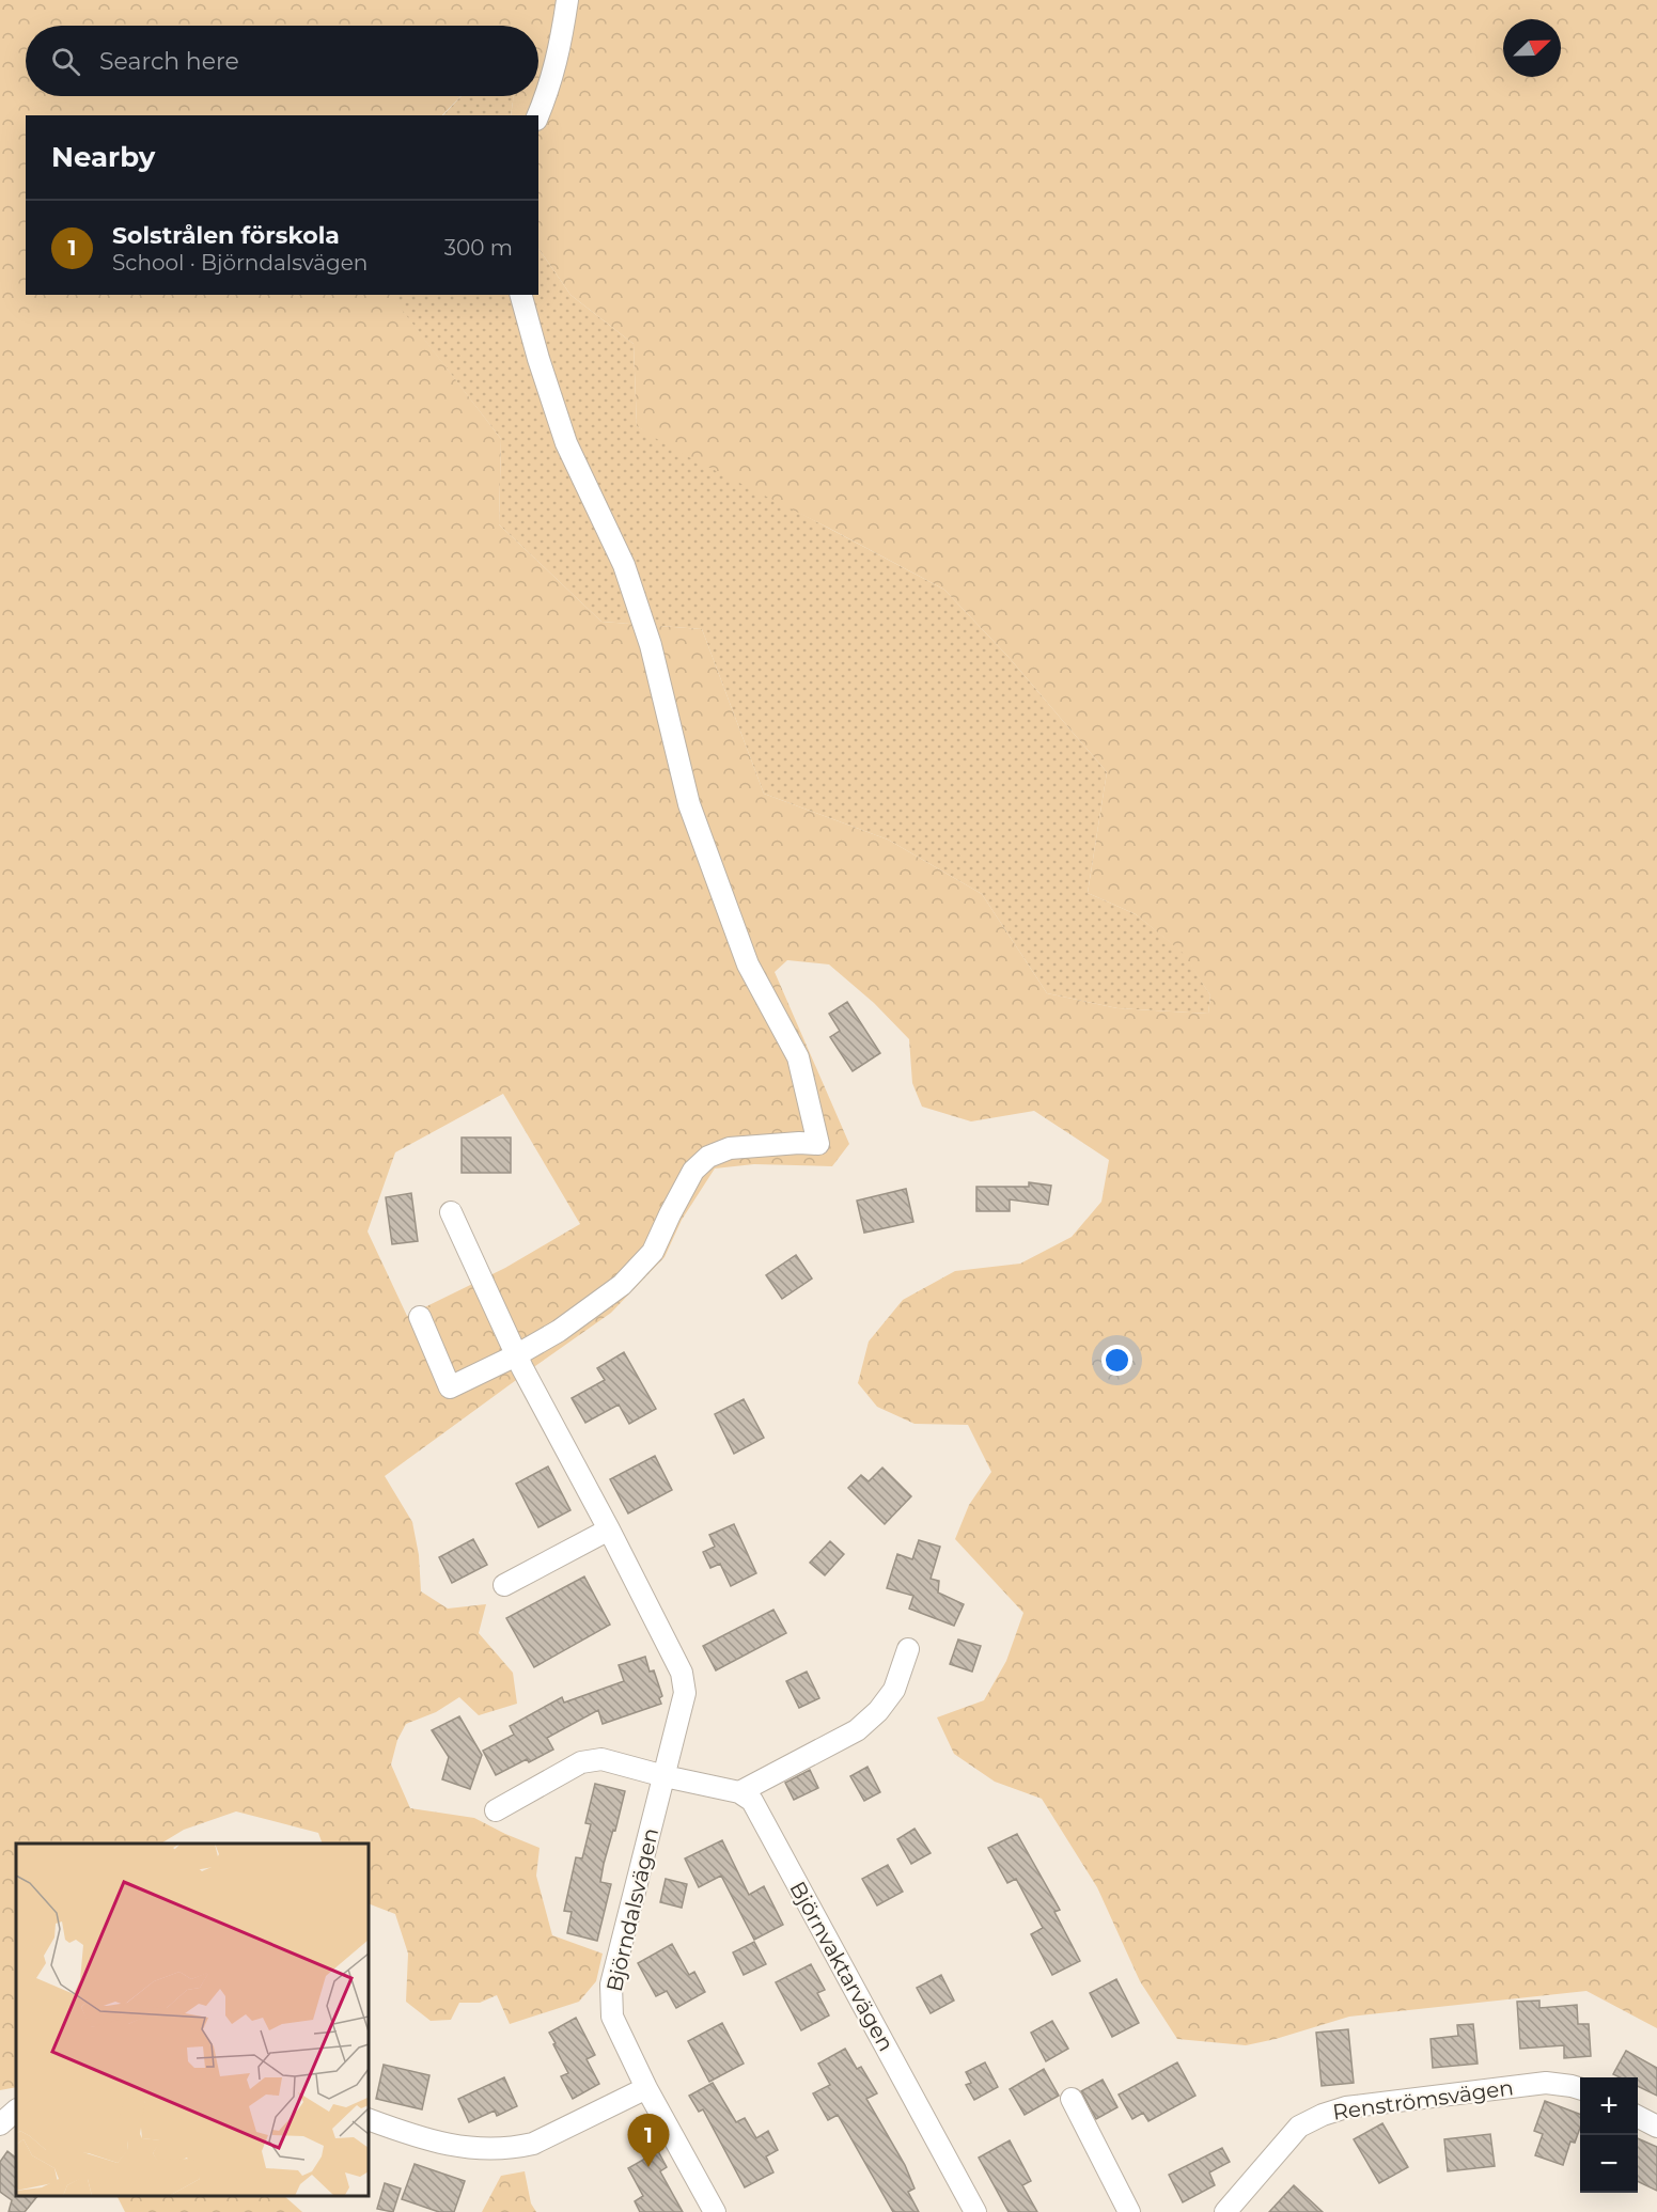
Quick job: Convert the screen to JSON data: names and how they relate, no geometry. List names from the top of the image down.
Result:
{
  "streets": {
    "street": ["Björndalsvägen", "Björnvaktarvägen", "Renströmsvägen"]
  },
  "north": "top right",
  "page": {
    "search": "Search here",
    "heading": "Nearby",
    "list": [
      {
        "mark": "1",
        "name": "Solstrålen förskola",
        "note": "School · Björndalsvägen",
        "value": "300 m"
      }
    ],
    "map_buttons": ["+", "−"],
    "pins": "1"
  }
}
